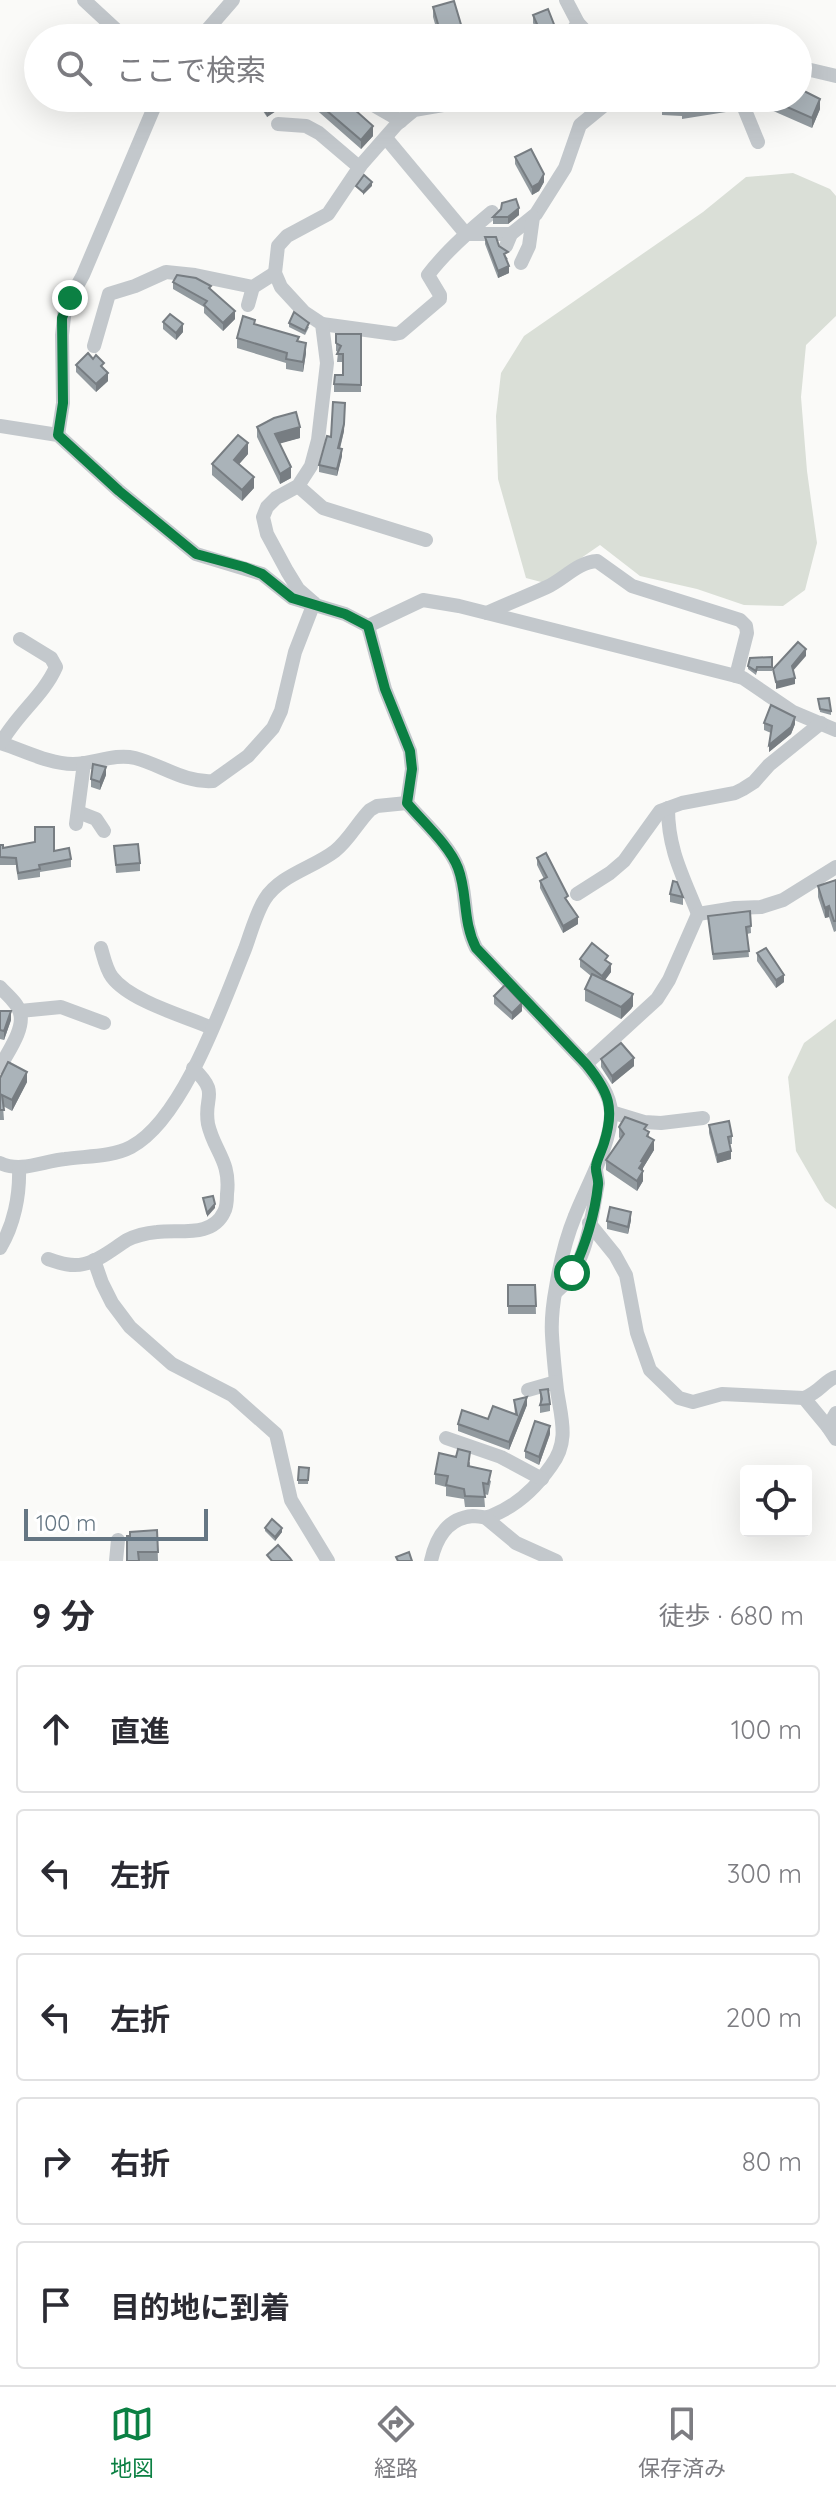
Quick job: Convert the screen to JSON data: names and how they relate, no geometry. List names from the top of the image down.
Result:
{
  "scale_bar": "100 m",
  "page": {
    "search": "ここで検索",
    "scale": "100 m",
    "heading": ["9 分", "徒歩 · 680 m"],
    "list": [
      ["直進", "100 m"],
      ["左折", "300 m"],
      ["左折", "200 m"],
      ["右折", "80 m"],
      "目的地に到着"
    ],
    "nav": ["地図", "経路", "保存済み"]
  }
}
